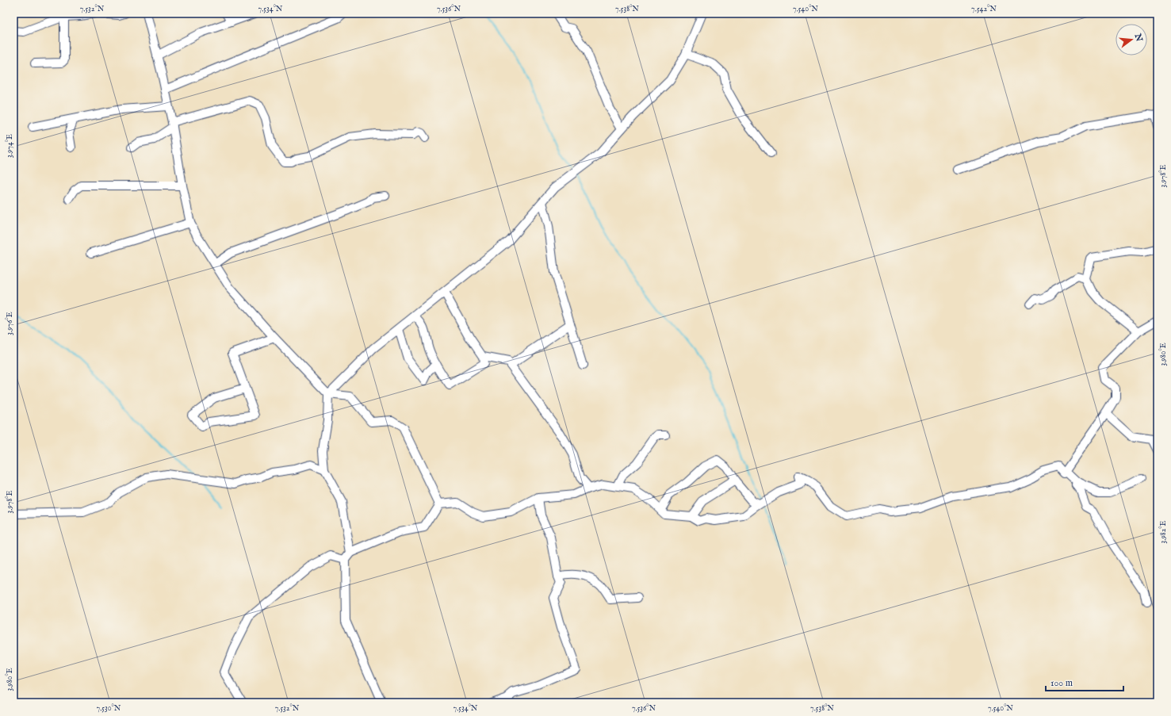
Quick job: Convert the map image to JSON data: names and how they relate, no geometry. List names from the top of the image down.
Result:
{
  "scale_bar": "100 m",
  "north": "right",
  "coordinates": [
    "7.532°N",
    "7.534°N",
    "7.536°N",
    "7.538°N",
    "7.540°N",
    "7.542°N",
    "3.974°E",
    "3.978°E",
    "3.976°E",
    "3.980°E",
    "3.982°E",
    "7.530°N"
  ]
}
